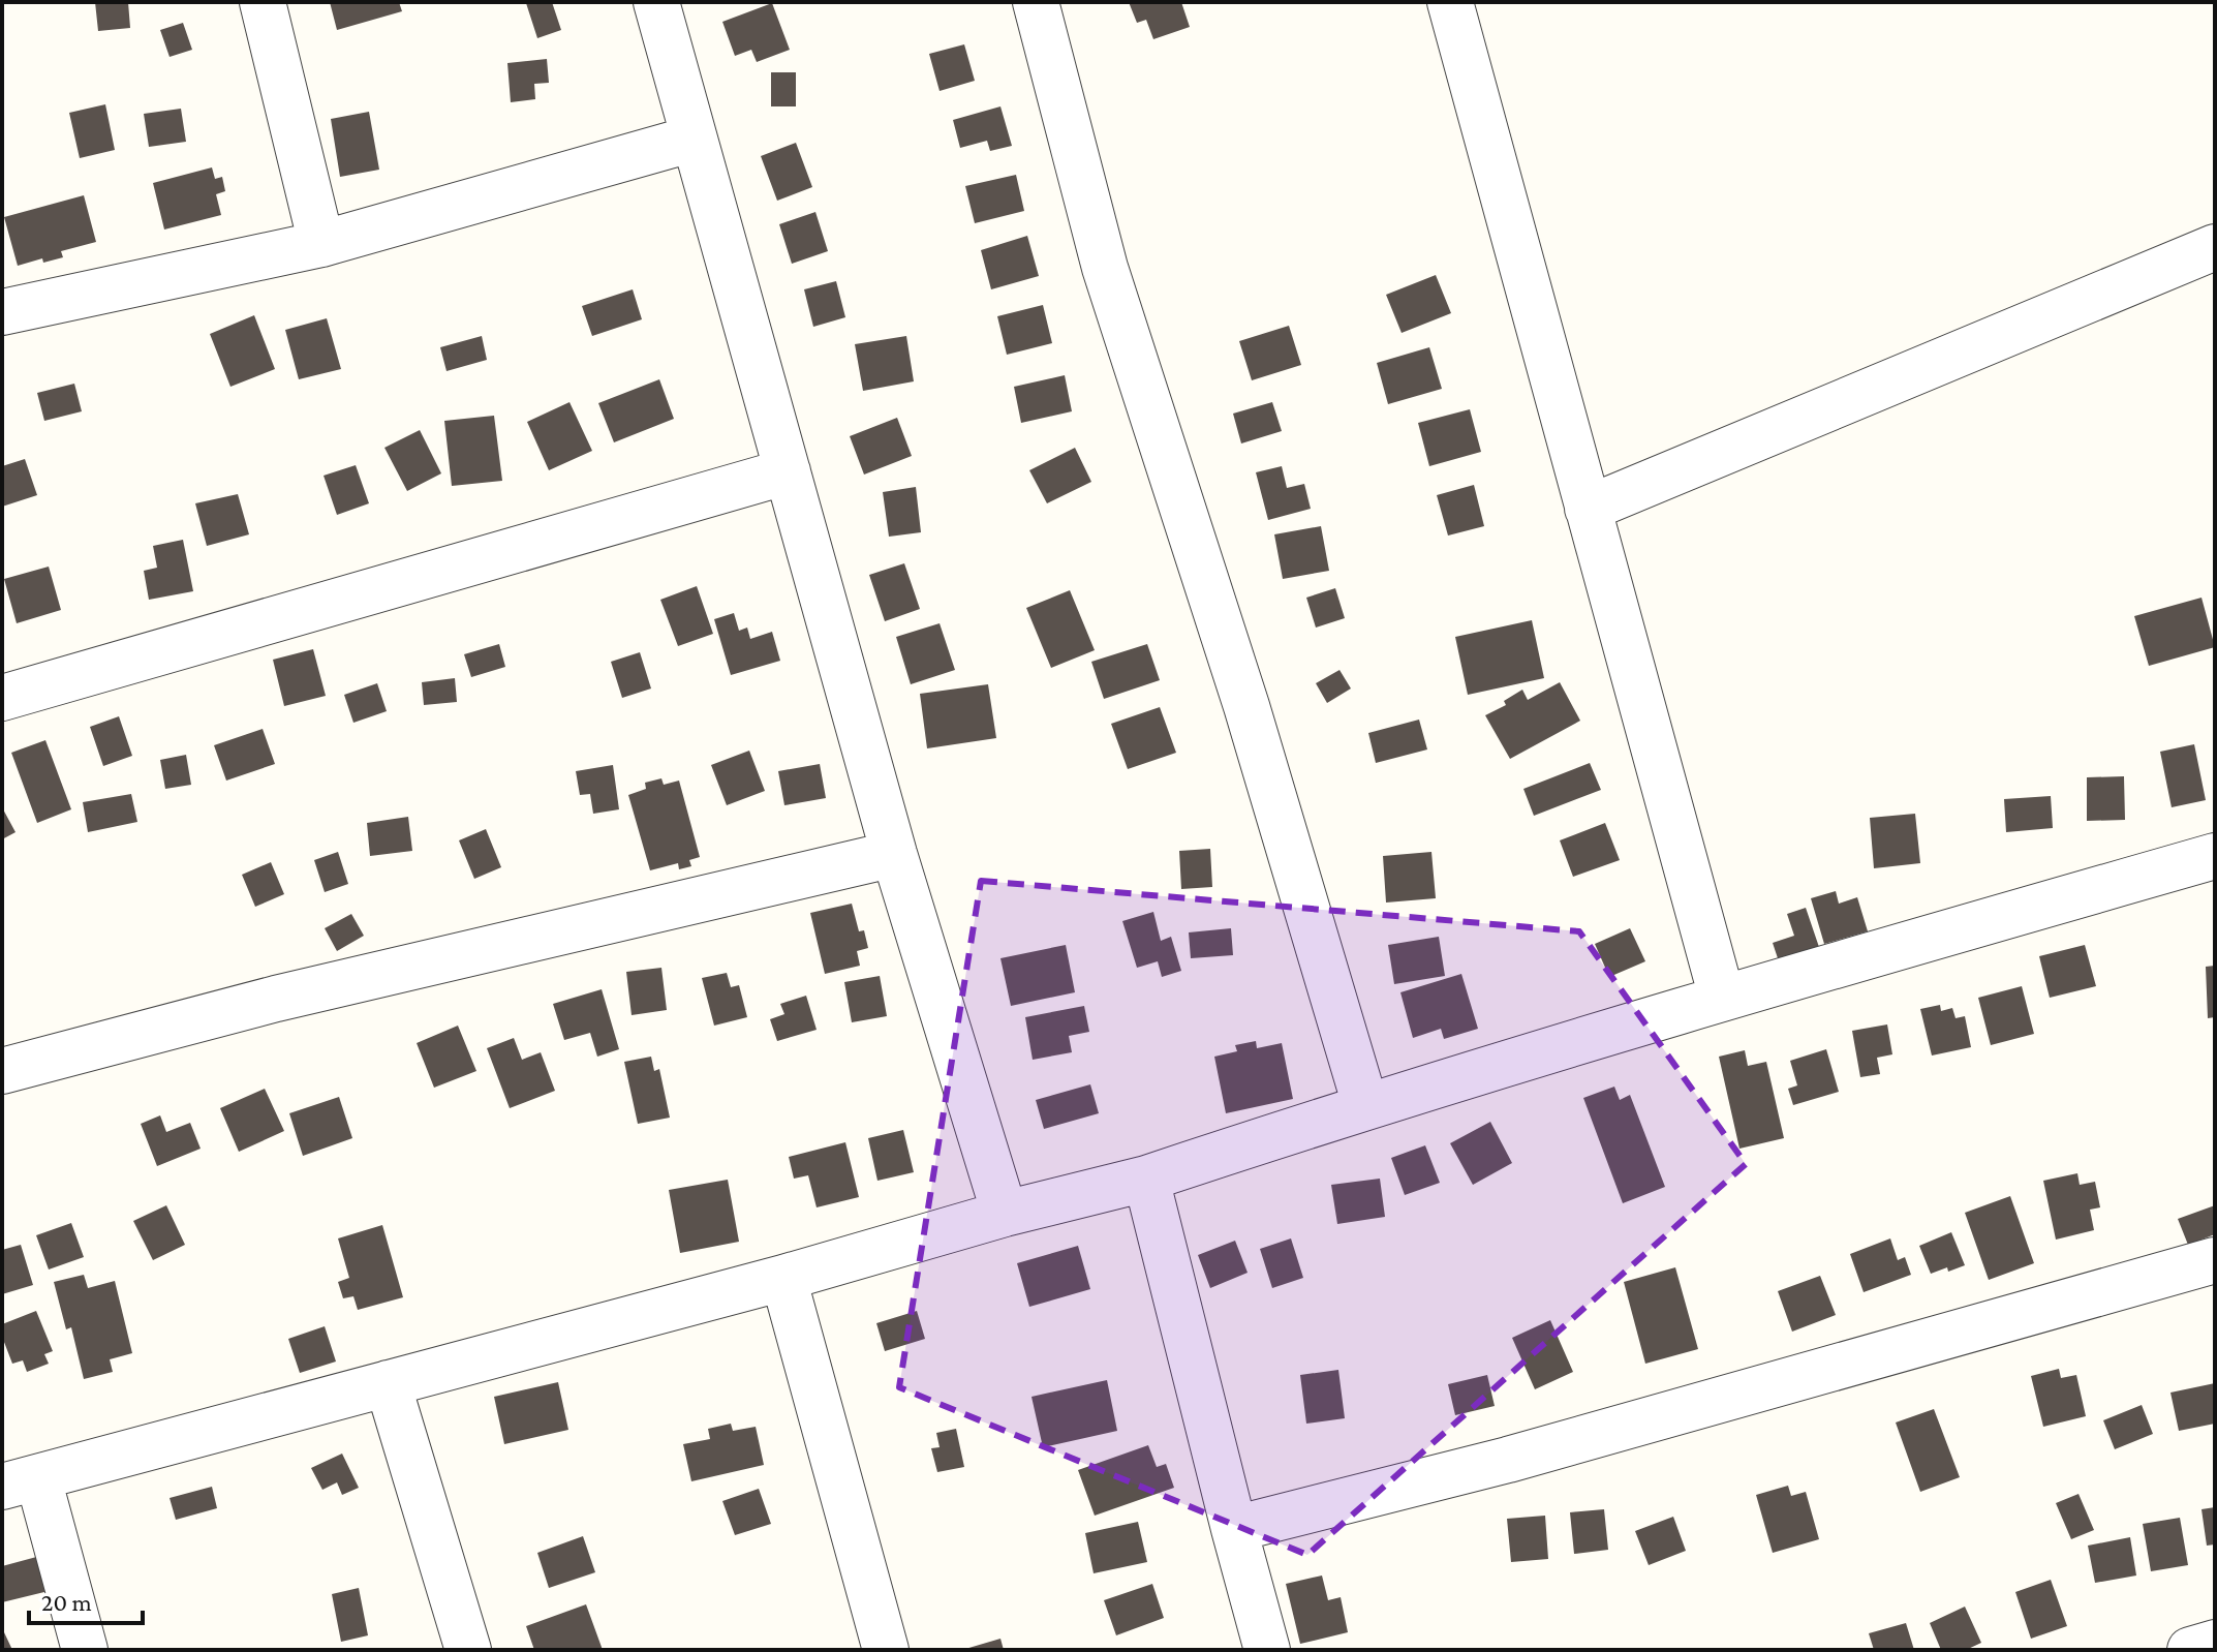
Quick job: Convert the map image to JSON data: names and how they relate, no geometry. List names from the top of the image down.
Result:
{
  "scale_bar": "20 m"
}
